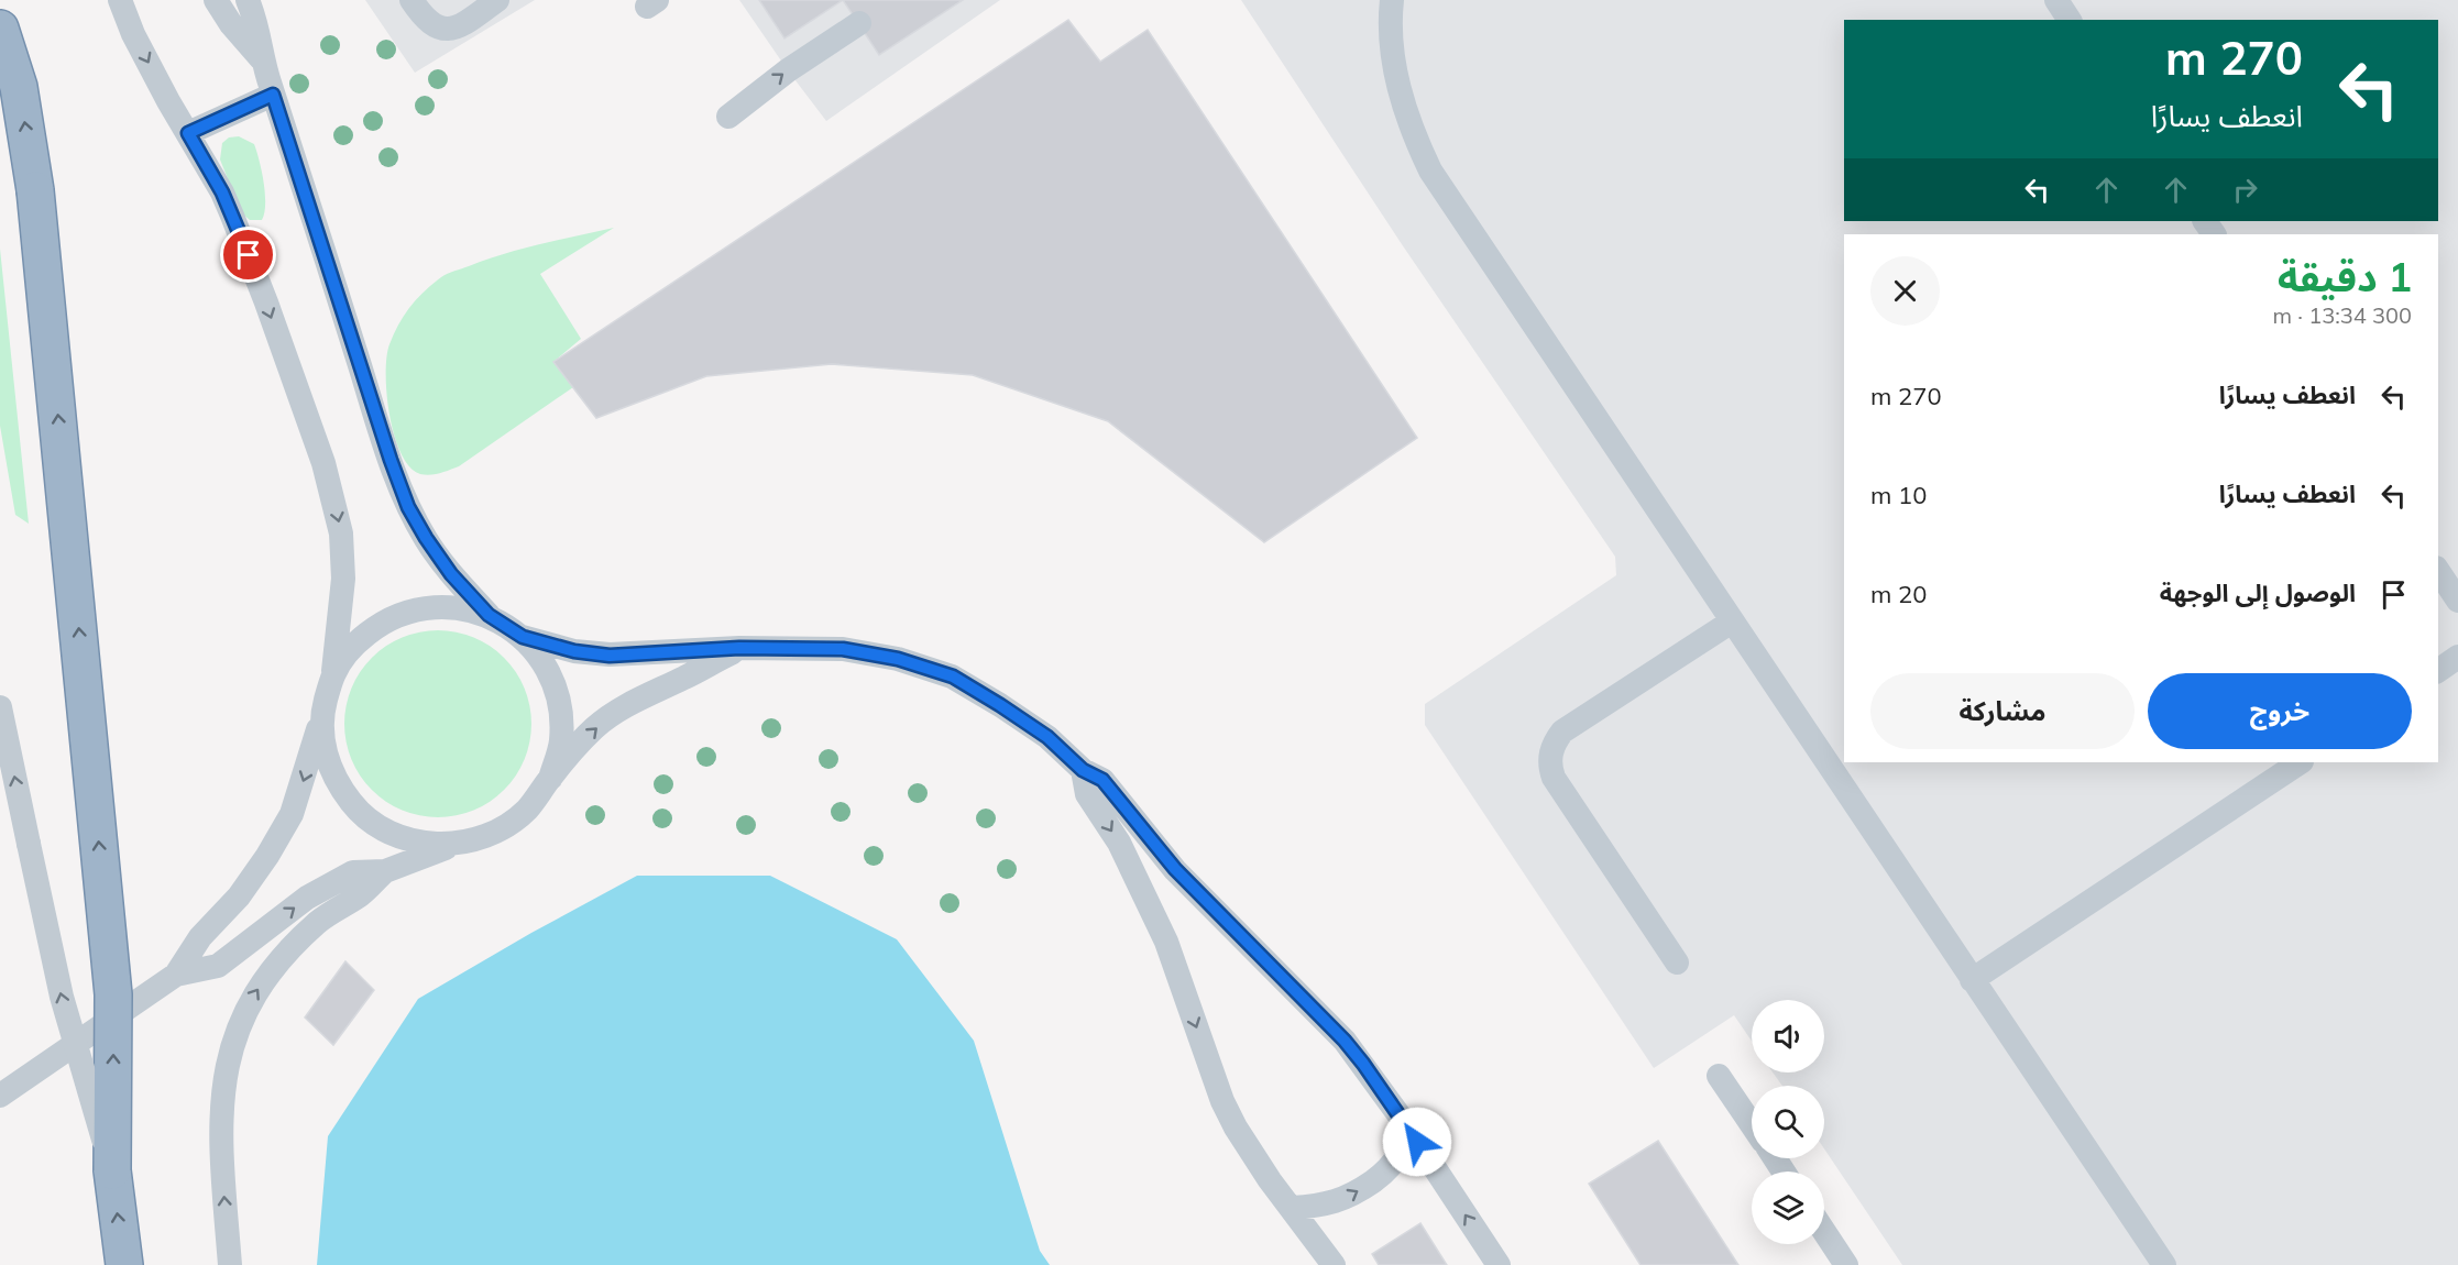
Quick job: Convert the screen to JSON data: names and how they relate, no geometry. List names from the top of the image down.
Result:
{
  "page": {
    "turn": ["270 m", "انعطف يسارًا"],
    "heading": ["1 دقيقة", "300 m · 13:34"],
    "list": [
      {
        "name": "انعطف يسارًا",
        "value": "270 m"
      },
      {
        "name": "انعطف يسارًا",
        "value": "10 m"
      },
      {
        "name": "الوصول إلى الوجهة",
        "value": "20 m"
      }
    ],
    "buttons": ["خروج", "مشاركة"]
  }
}
